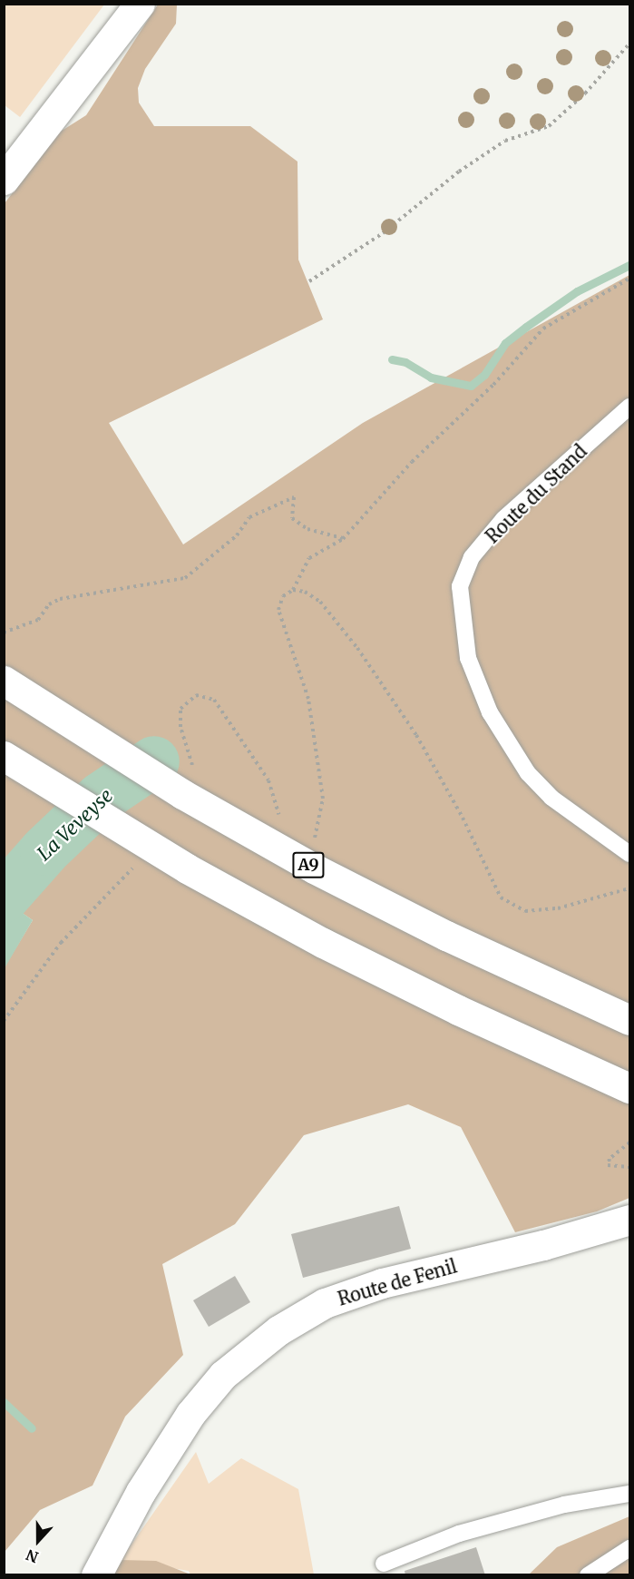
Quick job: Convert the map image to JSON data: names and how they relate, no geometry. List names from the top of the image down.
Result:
{
  "streets": {
    "main road": ["A9", "Route de Fenil"],
    "lane": ["Route du Stand"]
  },
  "water": ["La Veveyse"],
  "north": "bottom"
}
